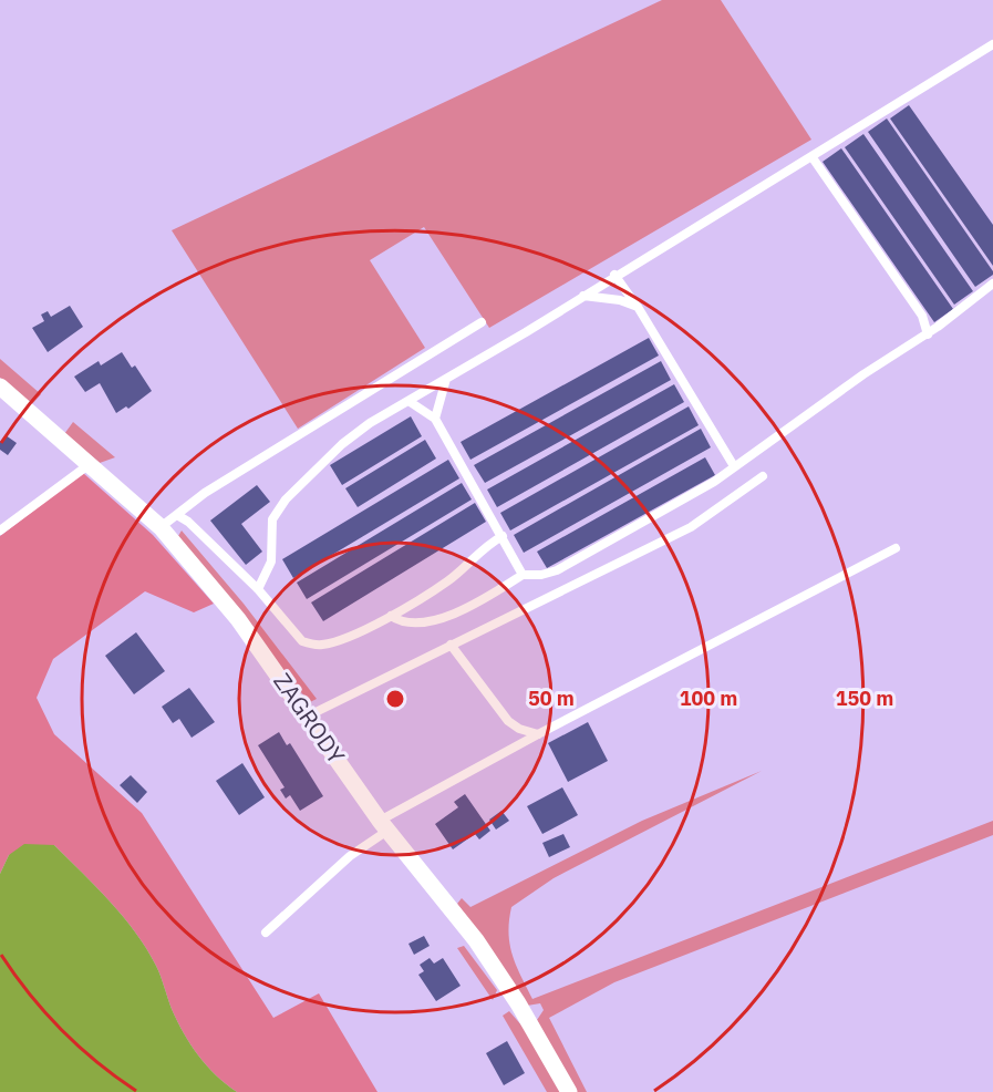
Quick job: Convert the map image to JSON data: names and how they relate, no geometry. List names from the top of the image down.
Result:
{
  "streets": {
    "street": ["ZAGRODY"]
  },
  "rings": ["50 m", "100 m", "150 m"]
}
